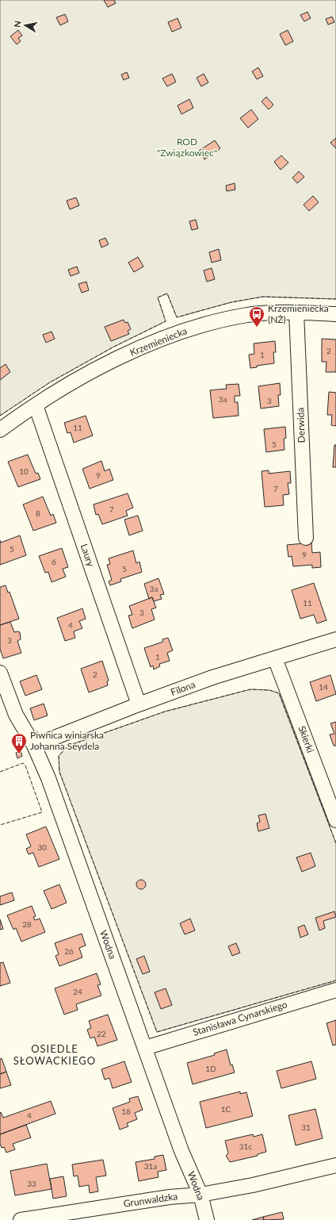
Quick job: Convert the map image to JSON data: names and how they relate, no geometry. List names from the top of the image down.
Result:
{
  "streets": {
    "street": [
      "Krzemieniecka",
      "Derwida",
      "Laury",
      "Filona",
      "Skierki",
      "Wodna",
      "Stanisława Cynarskiego",
      "Grunwaldzka"
    ]
  },
  "crossings": [
    ["Krzemieniecka", "Derwida"],
    ["Krzemieniecka", "Laury"],
    ["Laury", "Filona"],
    ["Filona", "Skierki"],
    ["Filona", "Wodna"],
    ["Wodna", "Stanisława Cynarskiego"],
    ["Wodna", "Grunwaldzka"]
  ],
  "districts": ["OSIEDLE SŁOWACKIEGO"],
  "parks": ["ROD \"Związkowiec\""],
  "places": {
    "bus stop": ["Krzemieniecka (NŻ)"],
    "building": ["Piwnica winiarska Johanna Seydela"]
  },
  "house_numbers": [
    "2",
    "1",
    "3a",
    "3",
    "11",
    "5",
    "10",
    "9",
    "7",
    "7",
    "8",
    "5",
    "9",
    "6",
    "5",
    "3a",
    "11",
    "3",
    "4",
    "3",
    "1",
    "2",
    "14",
    "30",
    "28",
    "26",
    "24",
    "22",
    "1D",
    "1C",
    "18",
    "4",
    "31",
    "31c",
    "31a",
    "33"
  ],
  "north": "left"
}
